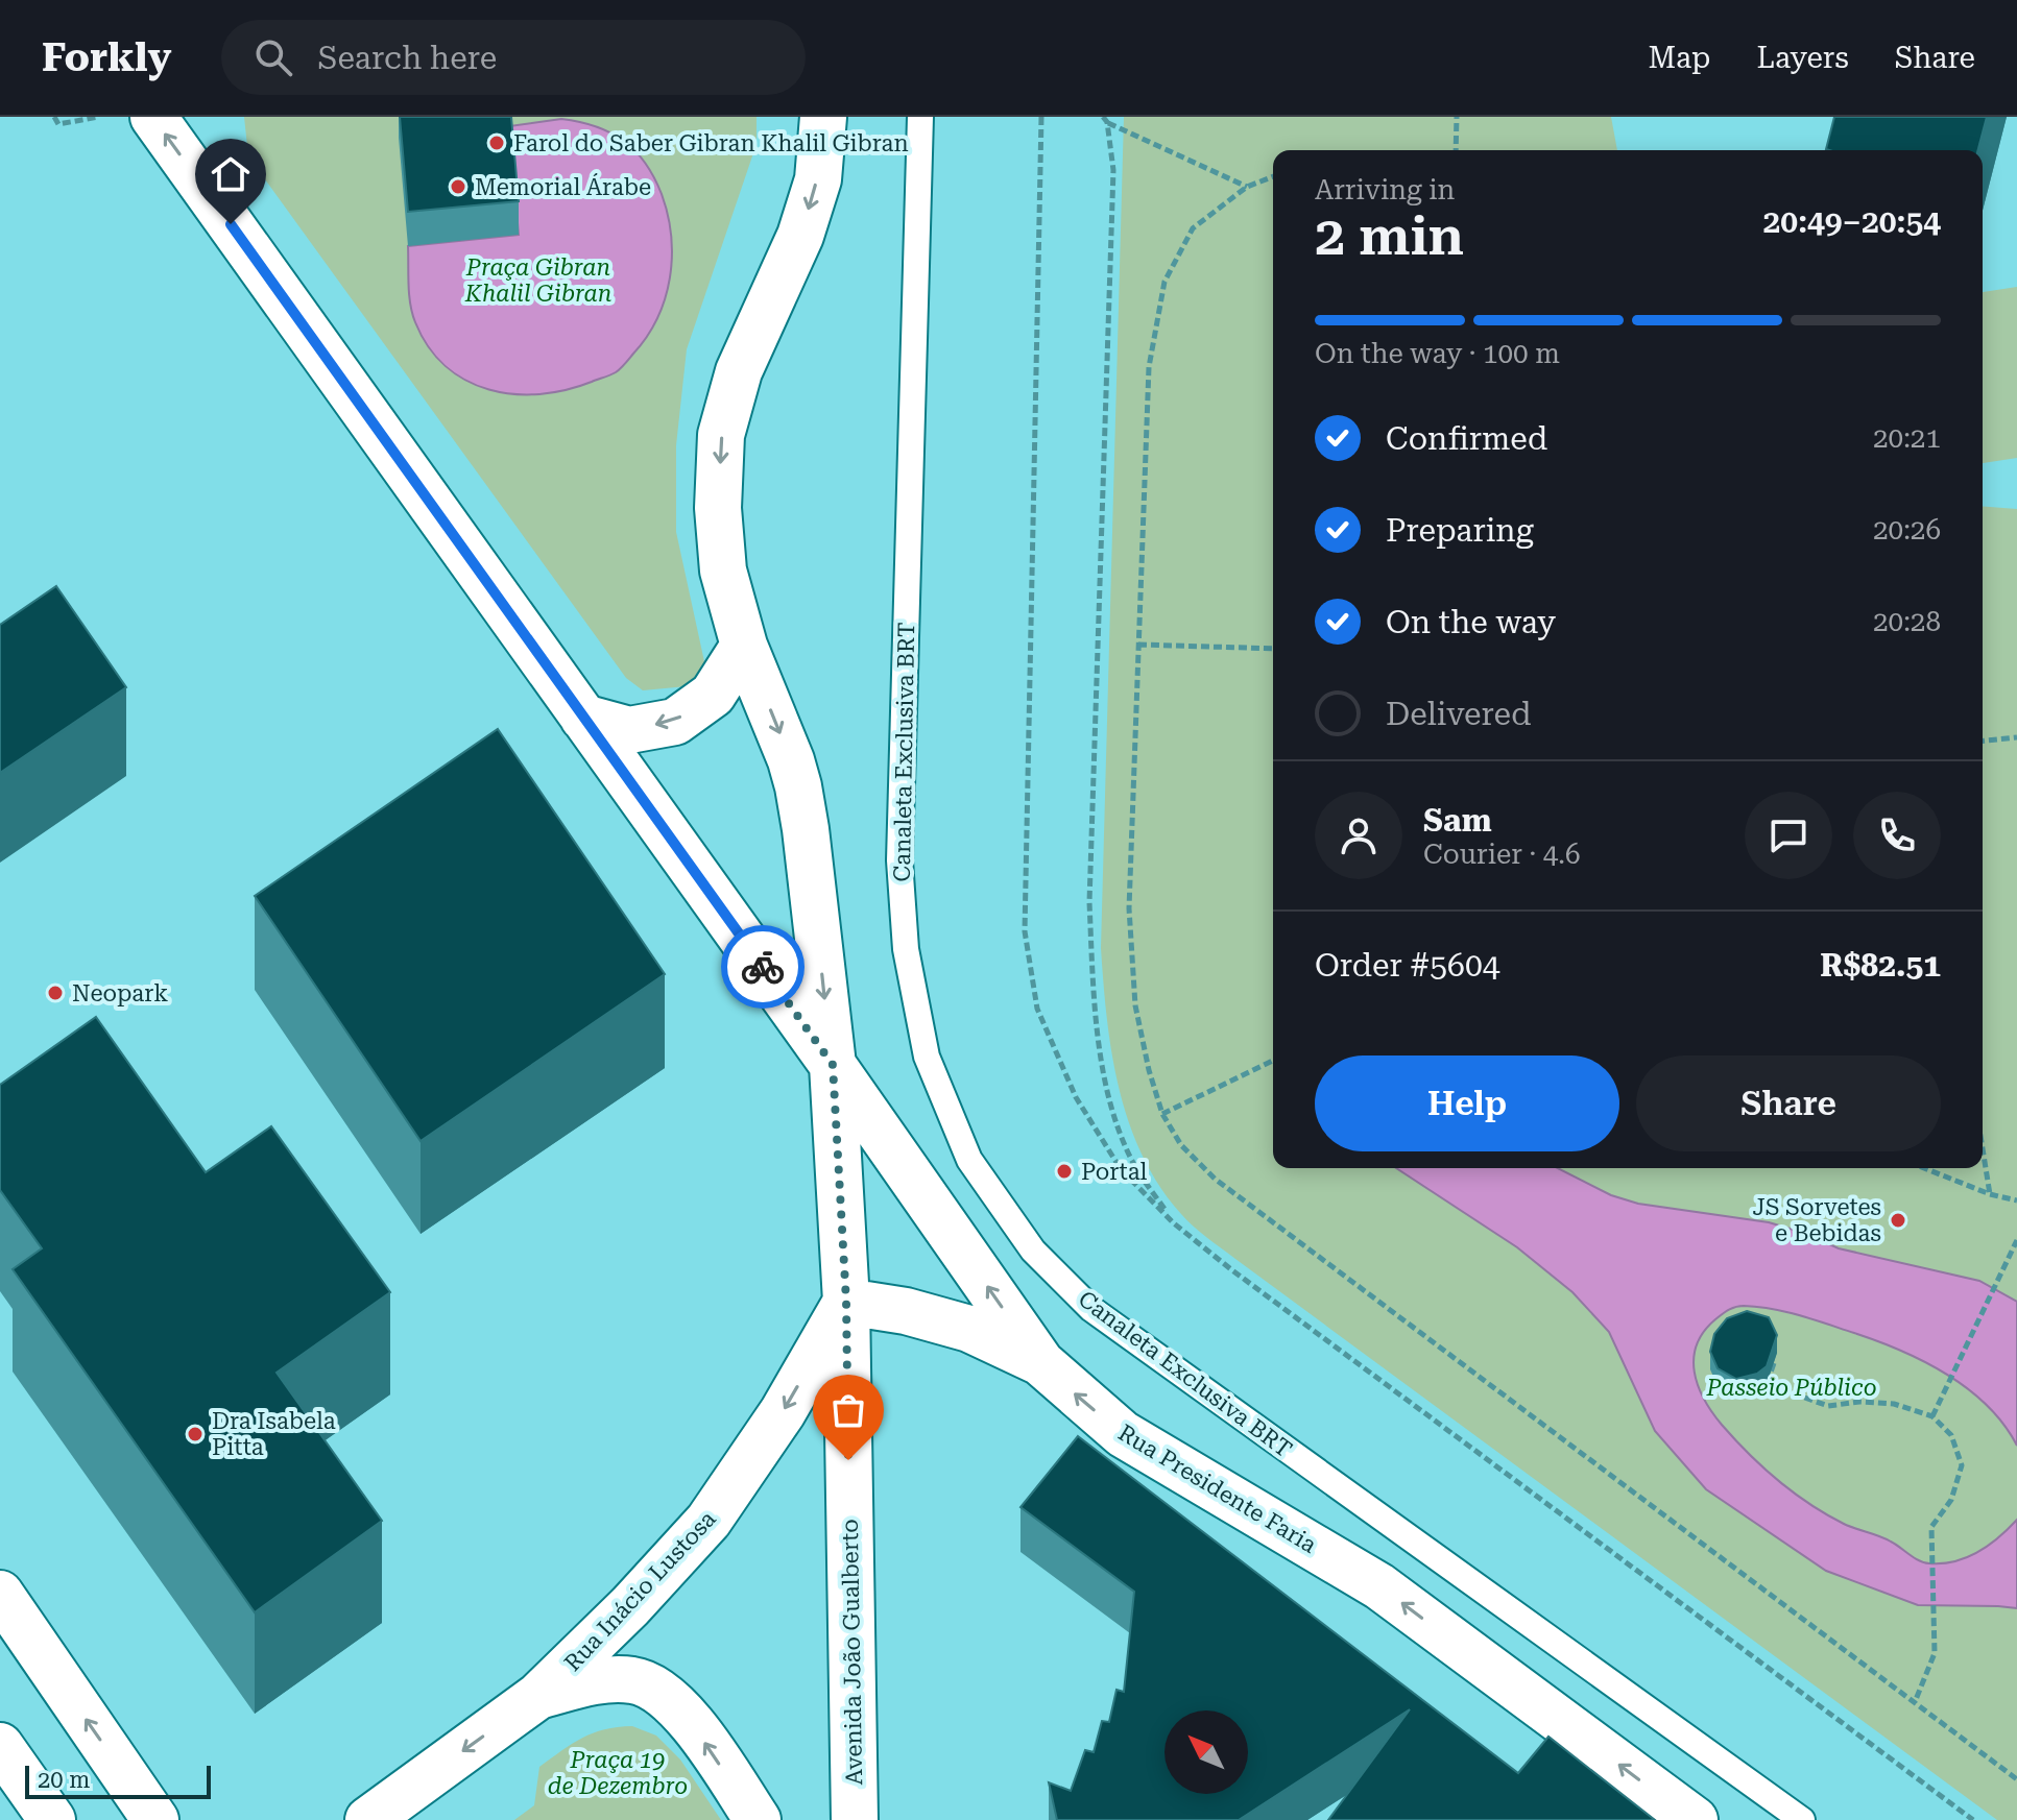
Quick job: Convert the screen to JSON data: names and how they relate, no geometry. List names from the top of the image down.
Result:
{
  "streets": {
    "street": ["Rua Presidente Faria", "Rua Inácio Lustosa", "Avenida João Gualberto"],
    "lane": ["Canaleta Exclusiva BRT"]
  },
  "crossings": [
    ["Rua Presidente Faria", "Avenida João Gualberto"],
    ["Rua Inácio Lustosa", "Avenida João Gualberto"]
  ],
  "one_way": ["Rua Presidente Faria", "Rua Inácio Lustosa", "Avenida João Gualberto"],
  "parks": ["Praça Gibran Khalil Gibran", "Passeio Público", "Praça 19 de Dezembro"],
  "places": [
    "Farol do Saber Gibran Khalil Gibran",
    "Memorial Árabe",
    "Neopark",
    "Portal",
    "JS Sorvetes e Bebidas",
    "Dra Isabela Pitta"
  ],
  "scale_bar": "20 m",
  "north": "top left",
  "page": {
    "header": "Forkly",
    "search": "Search here",
    "nav": ["Map", "Layers", "Share"],
    "heading": ["2 min", "Arriving in", "20:49–20:54"],
    "panel": [
      "Sam",
      "Courier · 4.6",
      "Order #5604",
      "R$82.51"
    ],
    "bar": "On the way · 100 m",
    "list": [
      ["Confirmed", "20:21"],
      ["Preparing", "20:26"],
      ["On the way", "20:28"],
      "Delivered"
    ],
    "buttons": ["Help", "Share"],
    "scale": "20 m"
  }
}
